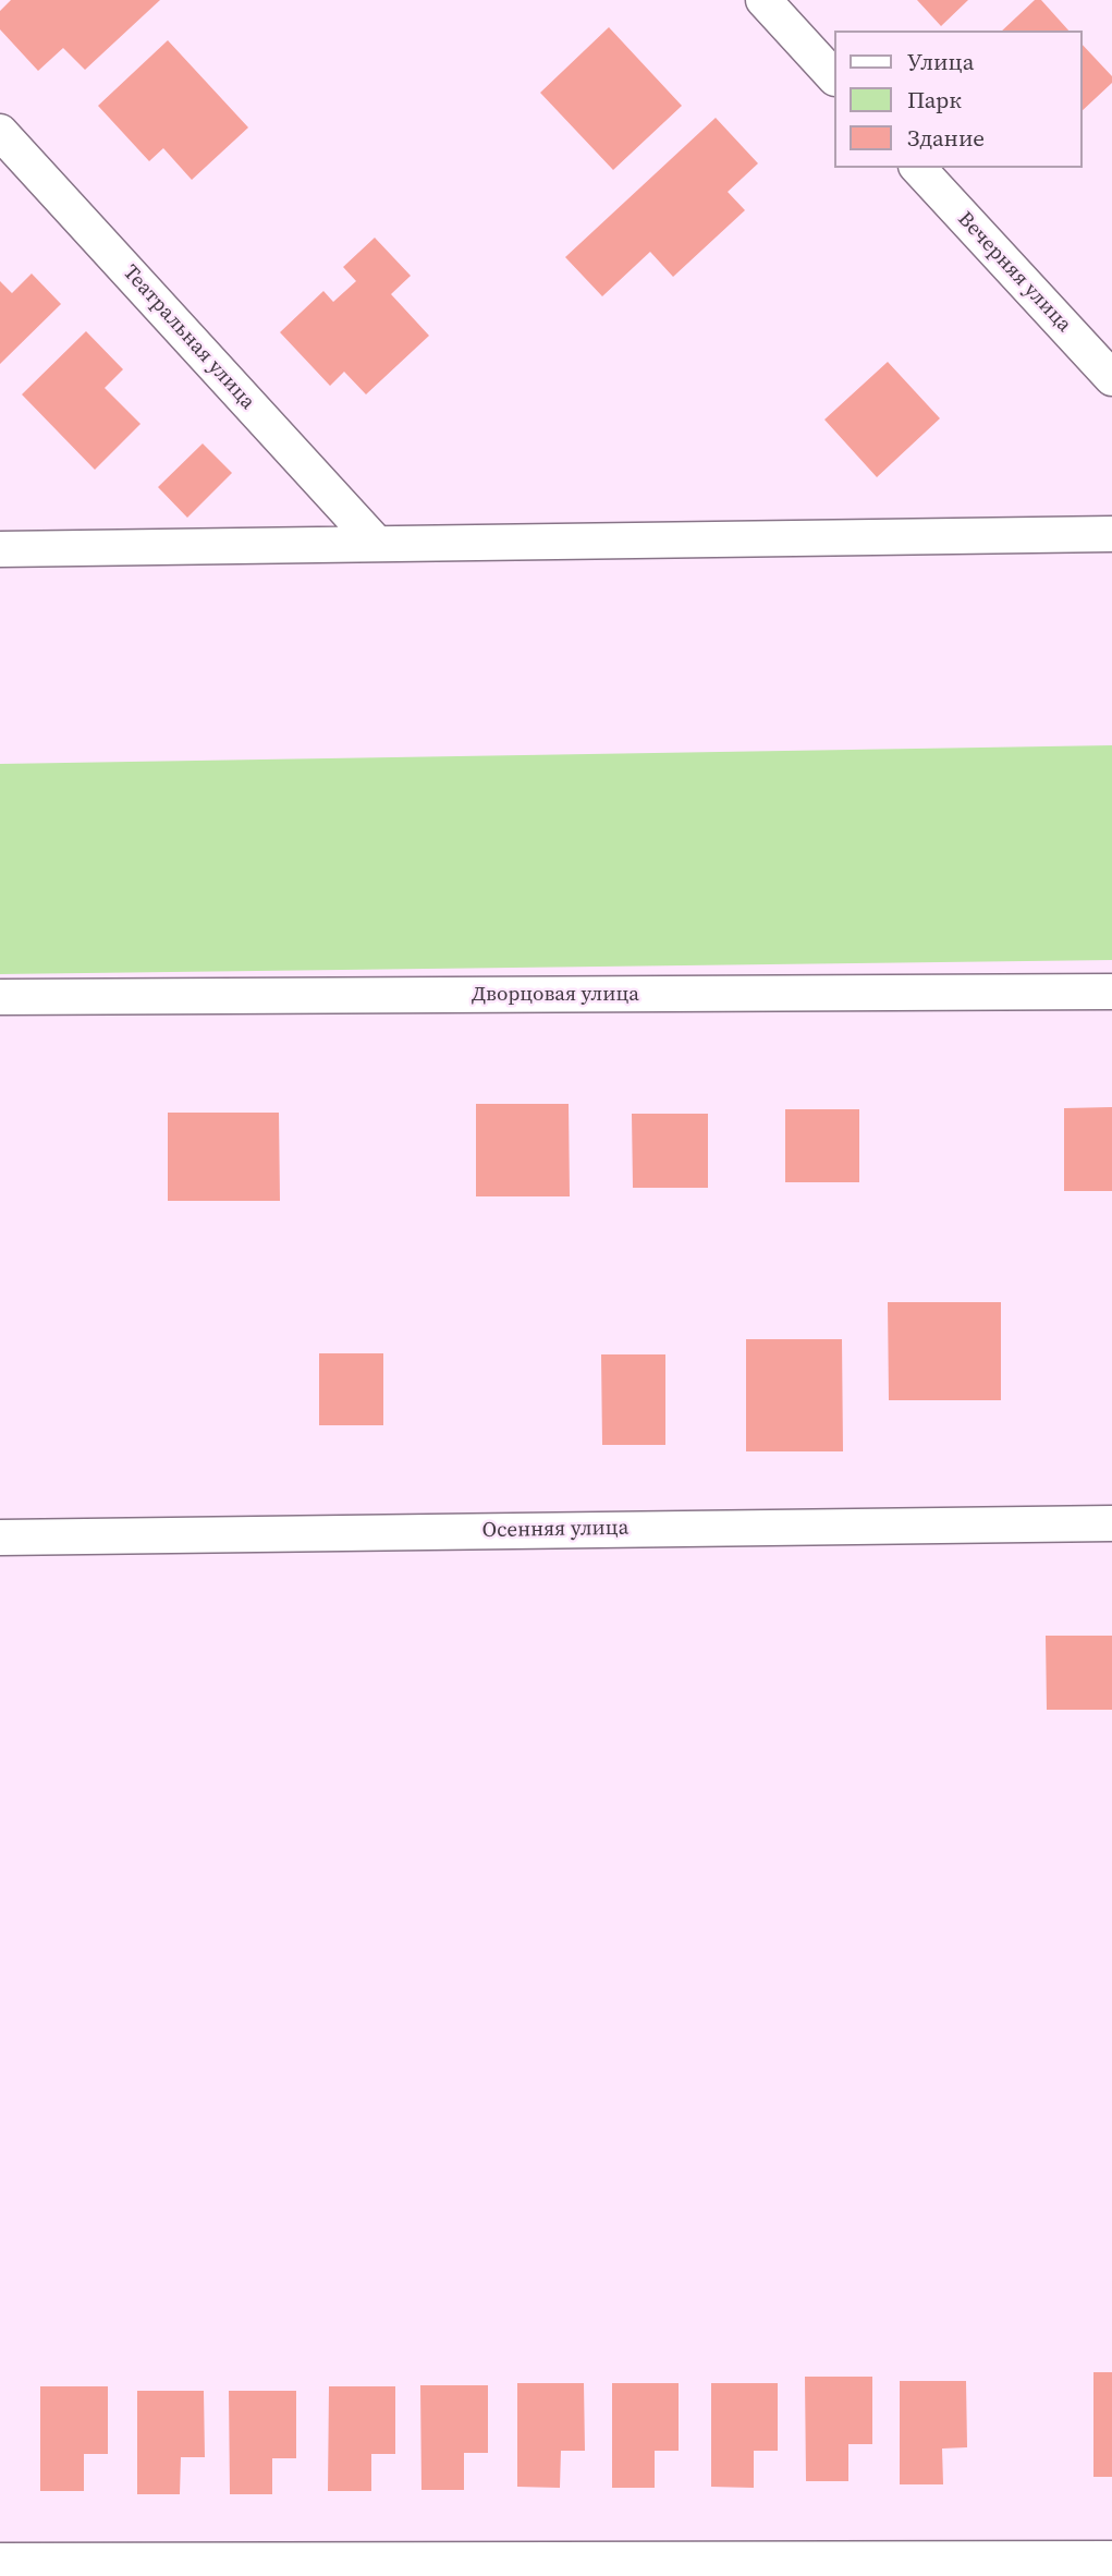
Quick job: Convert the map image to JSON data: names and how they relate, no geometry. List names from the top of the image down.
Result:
{
  "streets": {
    "street": [
      "Вечерняя улица",
      "Театральная улица",
      "Дворцовая улица",
      "Осенняя улица"
    ]
  },
  "legend": ["Улица", "Парк", "Здание"]
}
